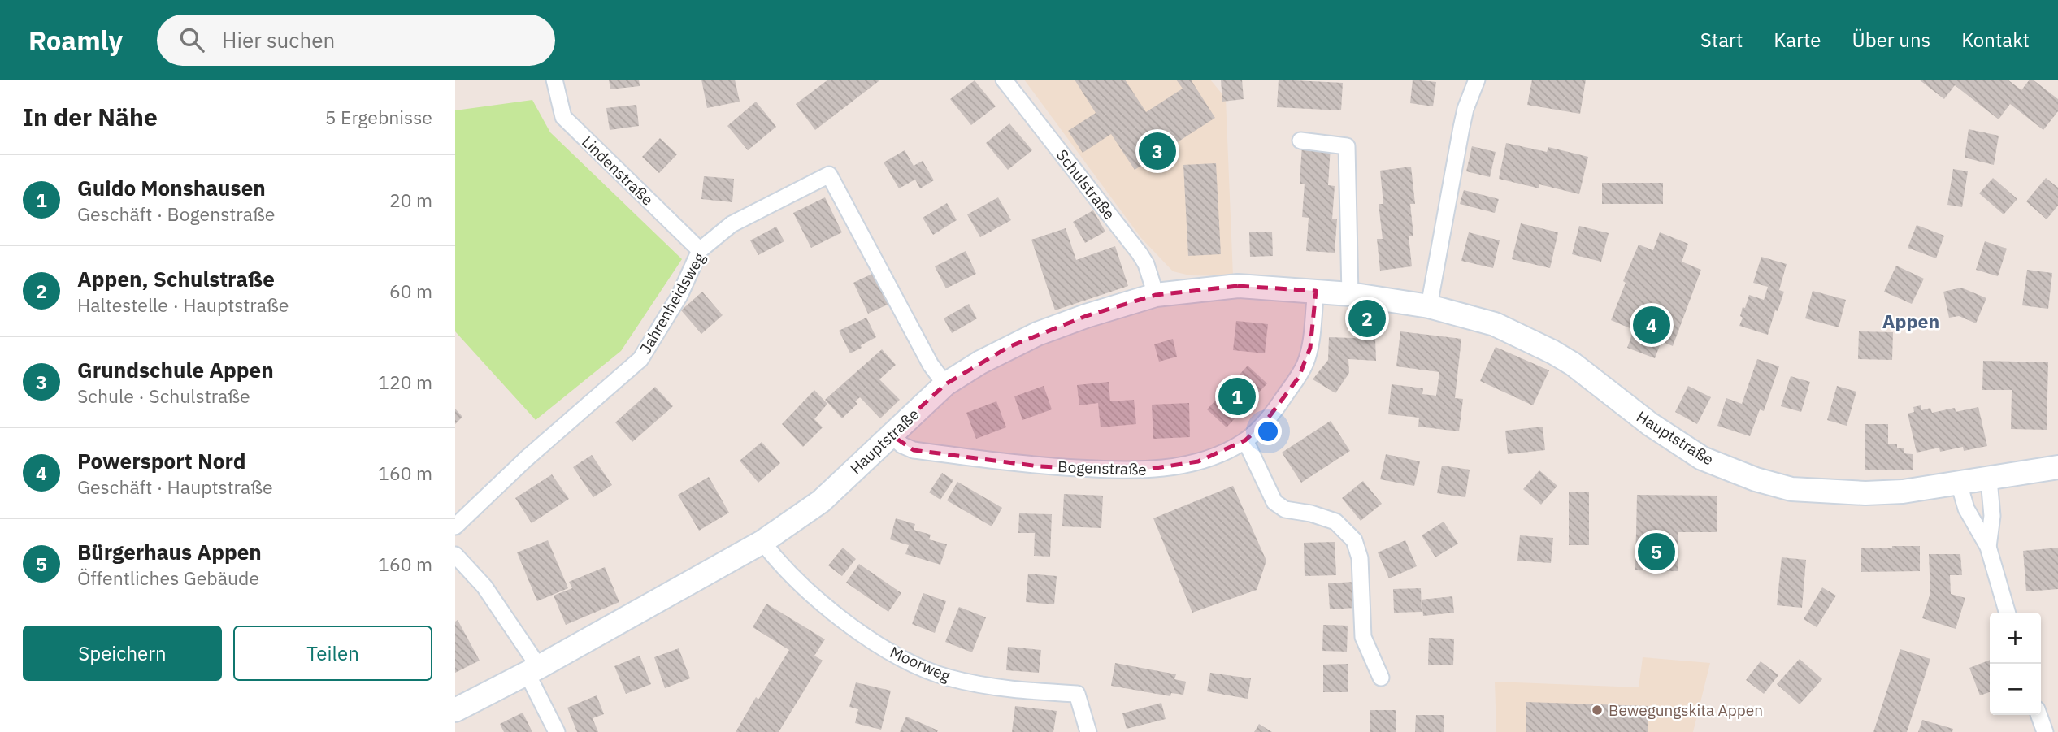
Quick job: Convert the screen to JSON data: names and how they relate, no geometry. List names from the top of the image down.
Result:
{
  "streets": {
    "main road": ["Hauptstraße"],
    "street": [
      "Lindenstraße",
      "Schulstraße",
      "Jahrenheidsweg",
      "Bogenstraße",
      "Moorweg"
    ]
  },
  "crossings": [
    ["Lindenstraße", "Jahrenheidsweg"],
    ["Schulstraße", "Hauptstraße"],
    ["Jahrenheidsweg", "Hauptstraße"],
    ["Hauptstraße", "Bogenstraße"],
    ["Hauptstraße", "Moorweg"]
  ],
  "districts": ["Appen"],
  "places": ["Bewegungskita Appen"],
  "page": {
    "header": "Roamly",
    "search": "Hier suchen",
    "nav": [
      "Start",
      "Karte",
      "Über uns",
      "Kontakt"
    ],
    "heading": ["In der Nähe", "5 Ergebnisse"],
    "pins": [
      "3",
      "2",
      "4",
      "1",
      "5"
    ],
    "list": [
      {
        "mark": "1",
        "name": "Guido Monshausen",
        "note": "Geschäft · Bogenstraße",
        "value": "20 m"
      },
      {
        "mark": "2",
        "name": "Appen, Schulstraße",
        "note": "Haltestelle · Hauptstraße",
        "value": "60 m"
      },
      {
        "mark": "3",
        "name": "Grundschule Appen",
        "note": "Schule · Schulstraße",
        "value": "120 m"
      },
      {
        "mark": "4",
        "name": "Powersport Nord",
        "note": "Geschäft · Hauptstraße",
        "value": "160 m"
      },
      {
        "mark": "5",
        "name": "Bürgerhaus Appen",
        "note": "Öffentliches Gebäude",
        "value": "160 m"
      }
    ],
    "buttons": ["Speichern", "Teilen"],
    "map_buttons": ["+", "−"]
  }
}
